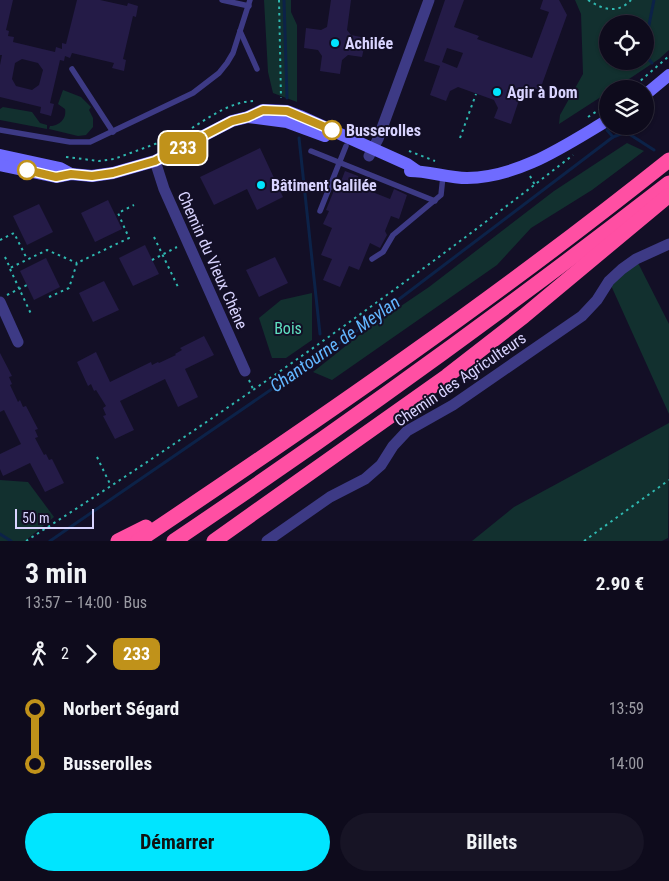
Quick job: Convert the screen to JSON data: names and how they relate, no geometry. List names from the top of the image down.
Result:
{
  "streets": {
    "street": ["Chemin du Vieux Chêne", "Chemin des Agriculteurs"]
  },
  "water": ["Chantourne de Meylan"],
  "parks": ["Bois"],
  "places": [
    "Achilée",
    "Agir à Dom",
    "Busserolles",
    "Bâtiment Galilée"
  ],
  "lines": ["bus line 233"],
  "scale_bar": "50 m",
  "page": {
    "on_map": "233",
    "scale": "50 m",
    "heading": ["3 min", "13:57 – 14:00 · Bus", "2.90 €"],
    "legs": ["2", "233"],
    "list": [
      {
        "name": "Norbert Ségard",
        "value": "13:59"
      },
      {
        "name": "Busserolles",
        "value": "14:00"
      }
    ],
    "buttons": ["Démarrer", "Billets"]
  }
}
